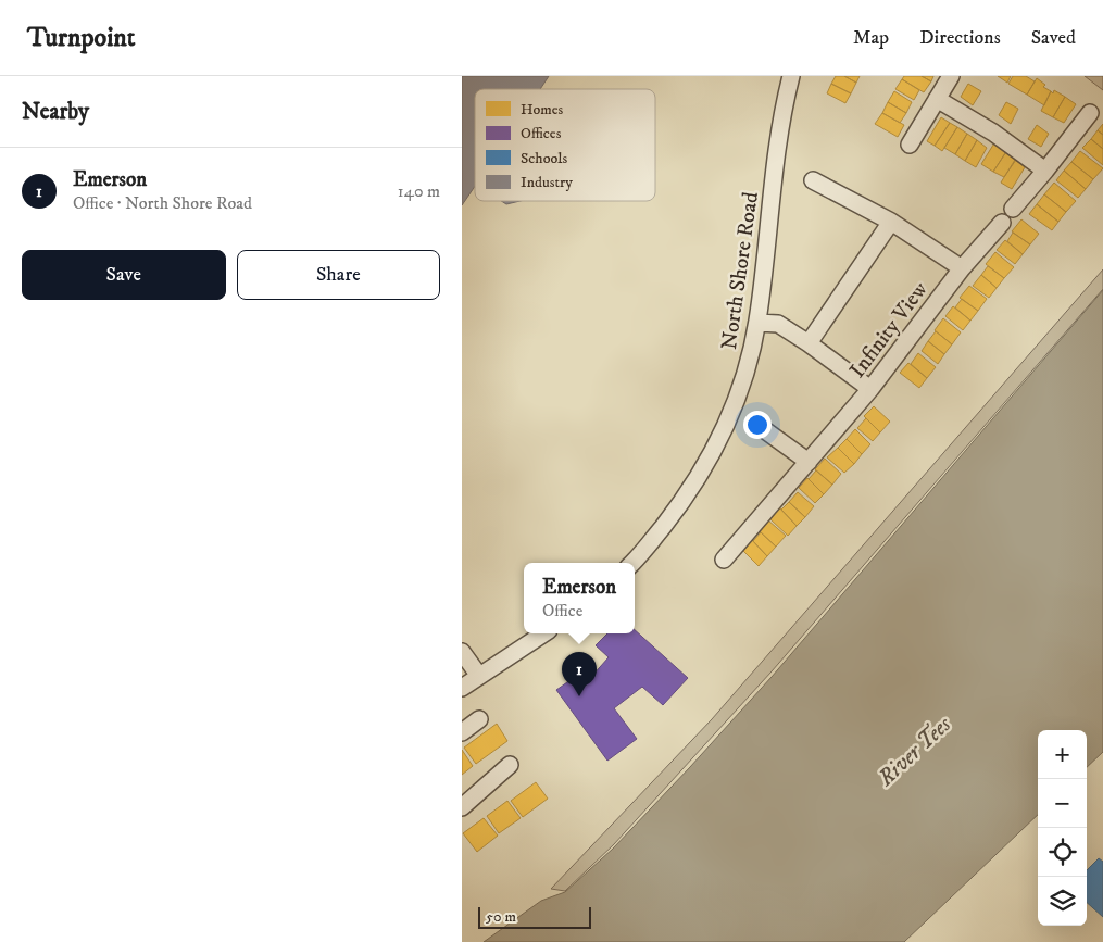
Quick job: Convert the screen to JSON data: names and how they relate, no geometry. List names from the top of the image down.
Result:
{
  "streets": {
    "street": ["North Shore Road", "Infinity View"]
  },
  "water": ["River Tees"],
  "legend": [
    "Homes",
    "Offices",
    "Schools",
    "Industry"
  ],
  "scale_bar": "50 m",
  "page": {
    "header": "Turnpoint",
    "nav": ["Map", "Directions", "Saved"],
    "heading": "Nearby",
    "list": [
      {
        "mark": "1",
        "name": "Emerson",
        "note": "Office · North Shore Road",
        "value": "140 m"
      }
    ],
    "buttons": ["Save", "Share"],
    "popup": ["Emerson", "Office"],
    "pins": "1",
    "map_buttons": ["+", "−"],
    "scale": "50 m"
  }
}
